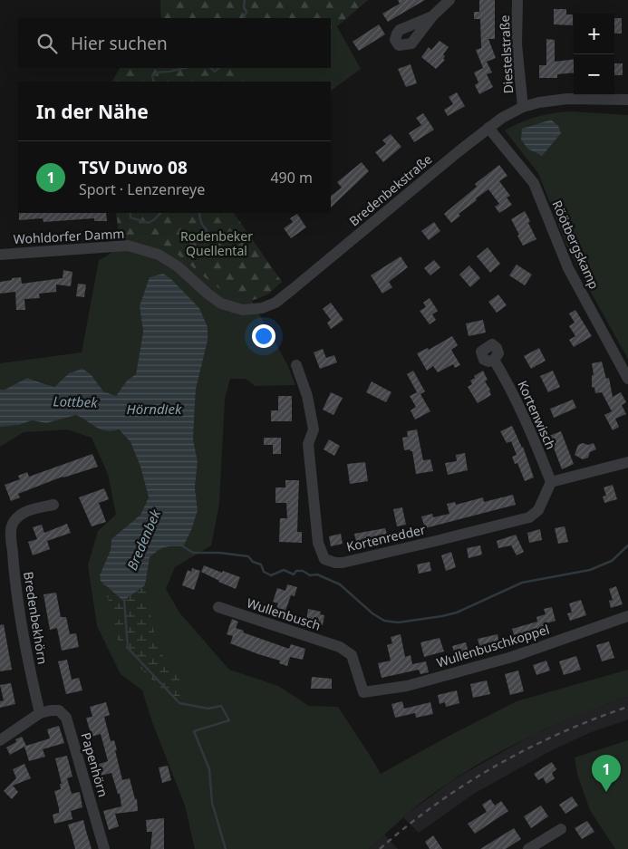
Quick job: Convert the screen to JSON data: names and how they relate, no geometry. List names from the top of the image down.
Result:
{
  "streets": {
    "street": [
      "Diestelstraße",
      "Bredenbekstraße",
      "Wohldorfer Damm",
      "Röötbergskamp",
      "Kortenwisch",
      "Kortenredder",
      "Wullenbusch",
      "Bredenbekhörn",
      "Wullenbuschkoppel",
      "Papenhörn"
    ]
  },
  "crossings": [
    ["Diestelstraße", "Bredenbekstraße"],
    ["Bredenbekstraße", "Wohldorfer Damm"],
    ["Bredenbekstraße", "Röötbergskamp"],
    ["Kortenwisch", "Kortenredder"],
    ["Wullenbusch", "Wullenbuschkoppel"],
    ["Bredenbekhörn", "Papenhörn"]
  ],
  "water": ["Lottbek", "Hörndiek", "Bredenbek"],
  "parks": ["Rodenbeker Quellental"],
  "page": {
    "map_buttons": ["+", "−"],
    "search": "Hier suchen",
    "heading": "In der Nähe",
    "list": [
      {
        "mark": "1",
        "name": "TSV Duwo 08",
        "note": "Sport · Lenzenreye",
        "value": "490 m"
      }
    ],
    "pins": "1"
  }
}
